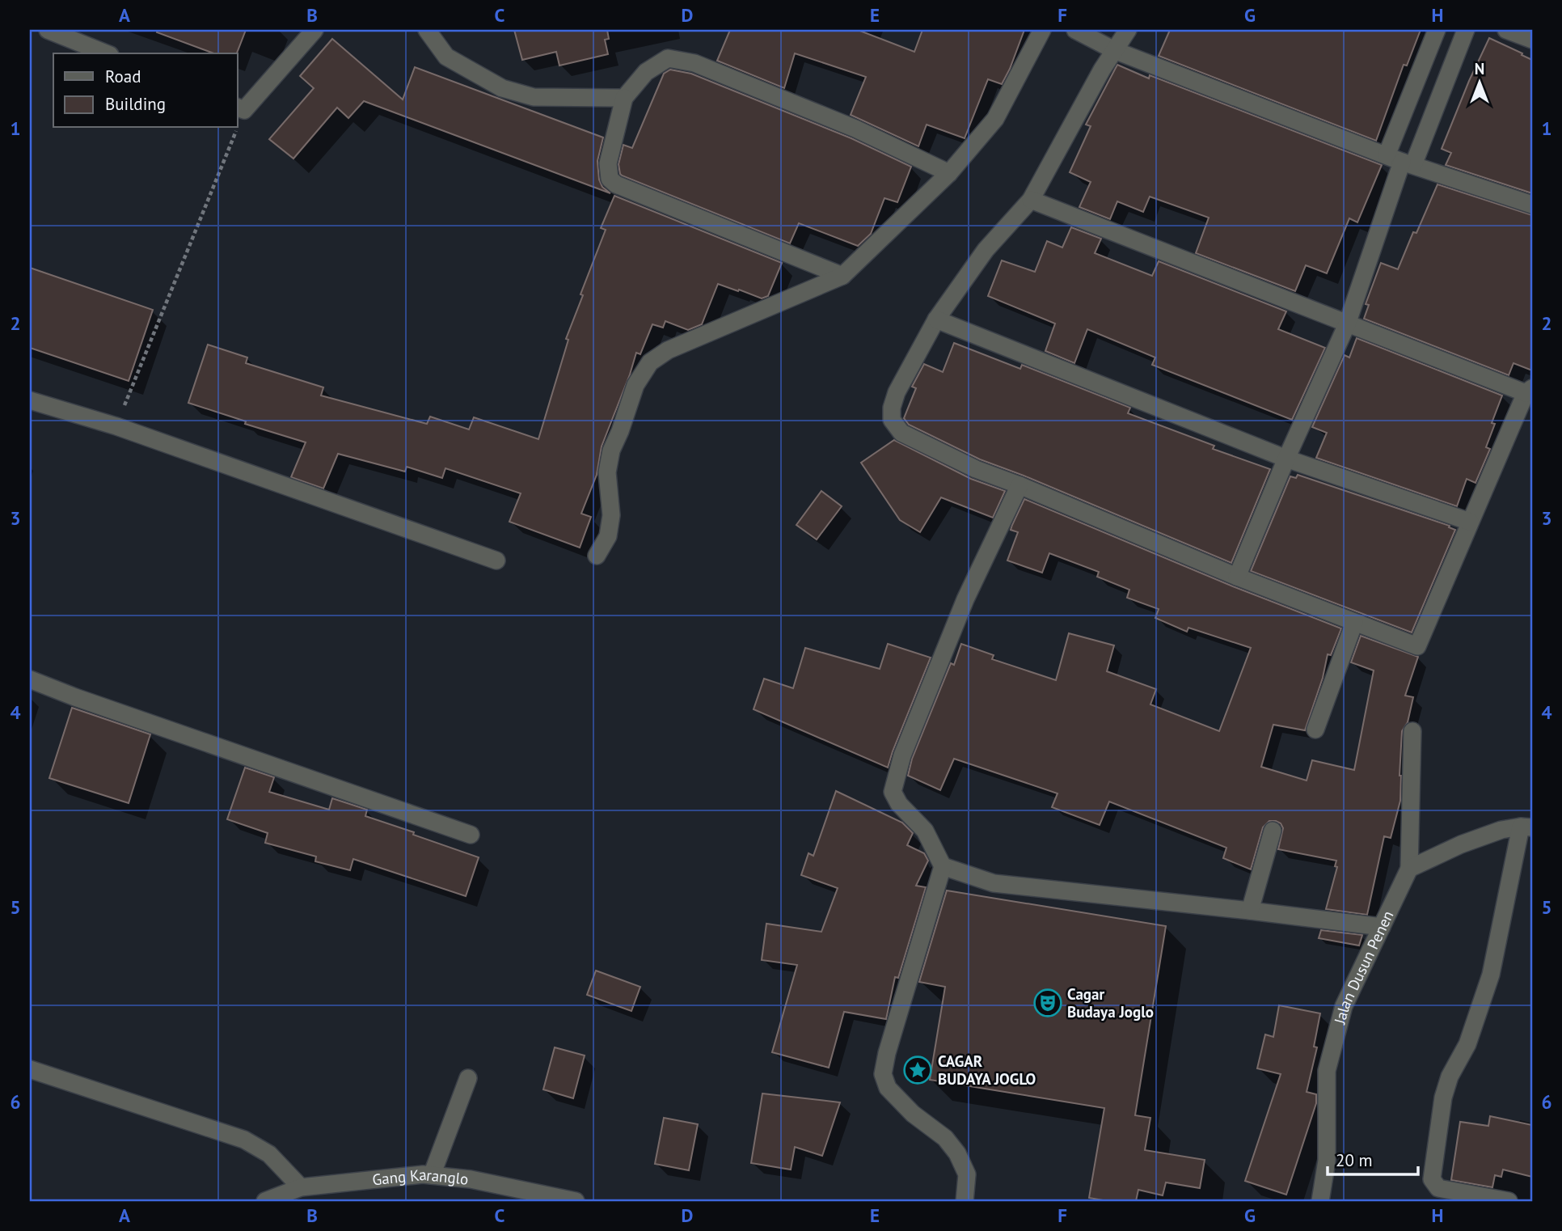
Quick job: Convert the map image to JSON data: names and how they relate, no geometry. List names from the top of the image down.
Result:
{
  "streets": {
    "street": ["Jalan Dusun Penen", "Gang Karanglo"]
  },
  "places": {
    "theatre": ["Cagar Budaya Joglo"],
    "place": ["CAGAR BUDAYA JOGLO"]
  },
  "legend": ["Road", "Building"],
  "scale_bar": "20 m",
  "north": "top",
  "grid": {
    "columns": [
      "A",
      "B",
      "C",
      "D",
      "E",
      "F",
      "G",
      "H"
    ],
    "rows": [
      "1",
      "2",
      "3",
      "4",
      "5",
      "6"
    ]
  }
}
